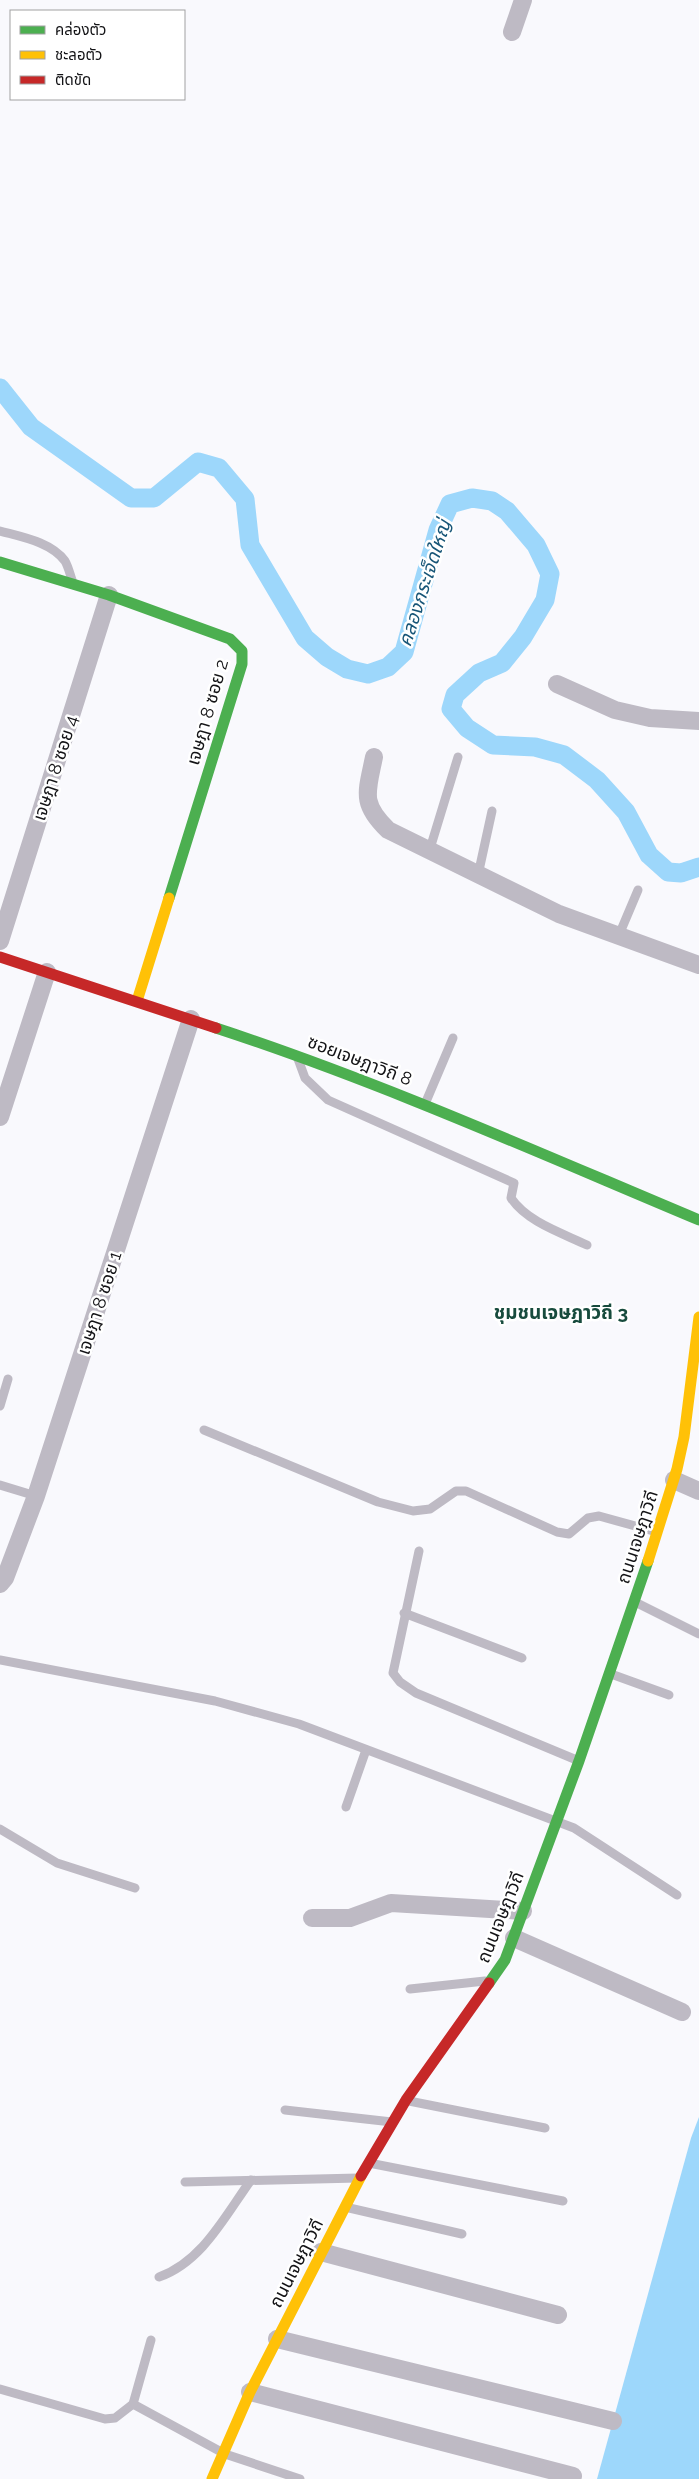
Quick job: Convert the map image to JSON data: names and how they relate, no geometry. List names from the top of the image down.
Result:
{
  "streets": {
    "street": [
      "เจษฎา 8 ซอย 2",
      "เจษฎา 8 ซอย 4",
      "ซอยเจษฎาวิถี 8",
      "เจษฎา 8 ซอย 1",
      "ถนนเจษฎาวิถี"
    ]
  },
  "crossings": [
    ["เจษฎา 8 ซอย 2", "เจษฎา 8 ซอย 4"],
    ["เจษฎา 8 ซอย 2", "ซอยเจษฎาวิถี 8"],
    ["ซอยเจษฎาวิถี 8", "เจษฎา 8 ซอย 1"]
  ],
  "districts": ["ชุมชนเจษฎาวิถี 3"],
  "water": ["คลองกระเจ็ดใหญ่"],
  "legend": ["คล่องตัว", "ชะลอตัว", "ติดขัด"]
}
